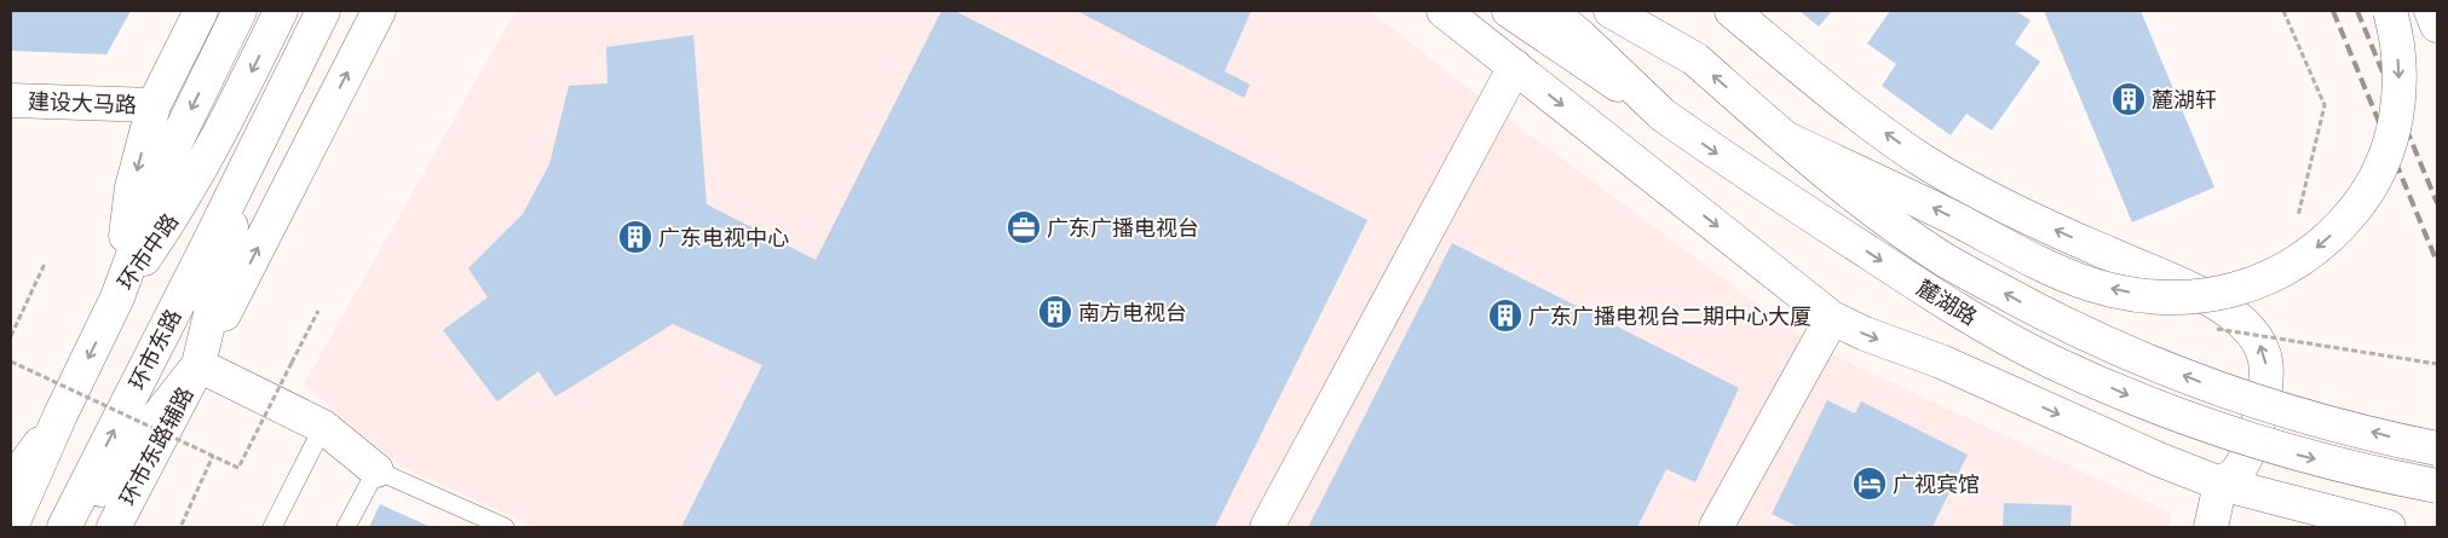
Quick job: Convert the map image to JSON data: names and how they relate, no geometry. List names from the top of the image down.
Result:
{
  "streets": {
    "main road": [
      "建设大马路",
      "环市中路",
      "麓湖路",
      "环市东路",
      "环市东路辅路"
    ]
  },
  "crossings": [
    ["建设大马路", "环市中路"]
  ],
  "places": {
    "building": [
      "麓湖轩",
      "广东电视中心",
      "南方电视台",
      "广东广播电视台二期中心大厦"
    ],
    "office": ["广东广播电视台"],
    "hotel": ["广视宾馆"]
  }
}
